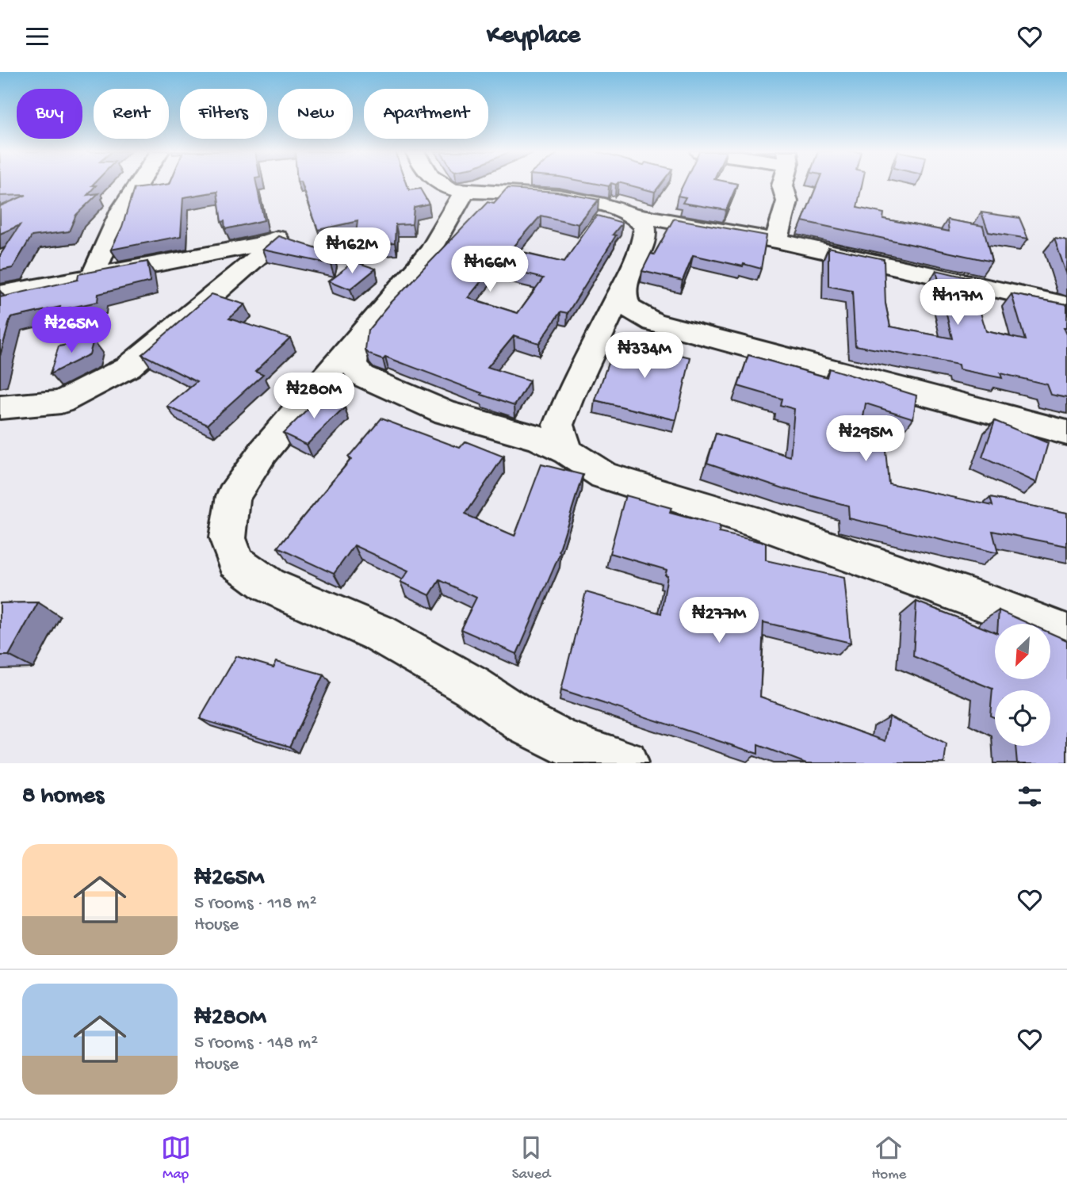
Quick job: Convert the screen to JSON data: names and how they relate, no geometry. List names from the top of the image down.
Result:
{
  "north": "bottom left",
  "page": {
    "header": "Keyplace",
    "chip": [
      "Buy",
      "Rent",
      "Filters",
      "New",
      "Apartment"
    ],
    "price": [
      "₦162M",
      "₦166M",
      "₦117M",
      "₦265M",
      "₦334M",
      "₦280M",
      "₦295M",
      "₦277M"
    ],
    "heading": "8 homes",
    "list": [
      {
        "name": "₦265M",
        "note": "5 rooms · 118 m² · House"
      },
      {
        "name": "₦280M",
        "note": "5 rooms · 148 m² · House"
      }
    ],
    "tabs": ["Map", "Saved", "Home"]
  }
}
